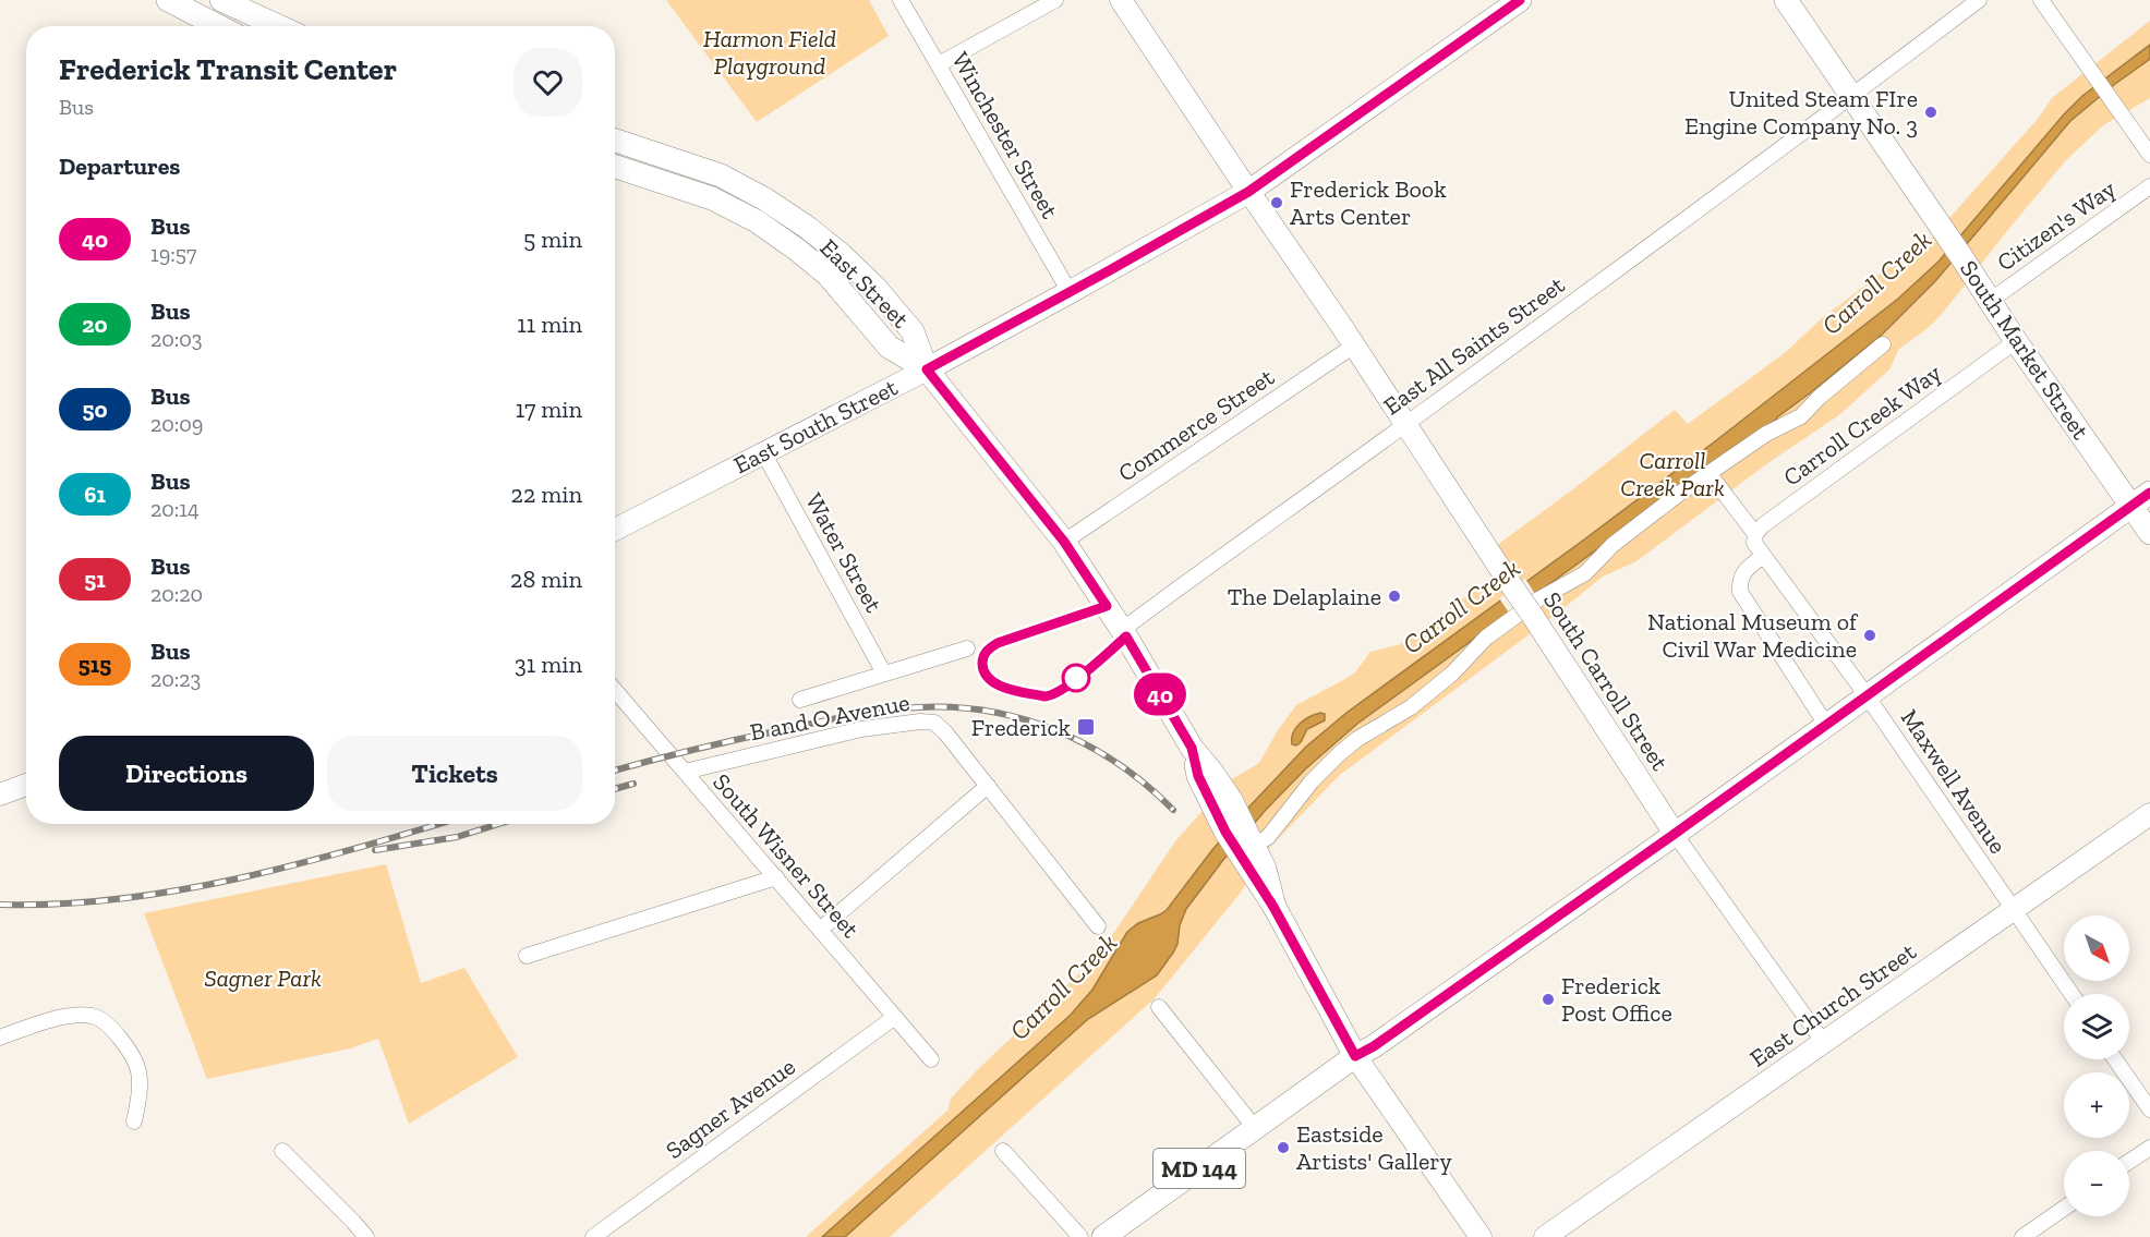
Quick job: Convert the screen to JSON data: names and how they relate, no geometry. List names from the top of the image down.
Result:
{
  "streets": {
    "main road": [
      "East Street",
      "South Market Street",
      "East South Street",
      "MD 144"
    ],
    "street": [
      "Winchester Street",
      "Citizen's Way",
      "East All Saints Street",
      "Commerce Street",
      "Carroll Creek Way",
      "Water Street",
      "South Carroll Street",
      "B and O Avenue",
      "Maxwell Avenue",
      "South Wisner Street",
      "East Church Street",
      "Sagner Avenue"
    ]
  },
  "crossings": [
    ["Winchester Street", "East South Street"],
    ["Citizen's Way", "South Market Street"],
    ["East Street", "East South Street"],
    ["East All Saints Street", "South Market Street"],
    ["East All Saints Street", "South Carroll Street"],
    ["South Market Street", "Carroll Creek Way"],
    ["South Market Street", "MD 144"],
    ["Commerce Street", "South Carroll Street"],
    ["East South Street", "Water Street"],
    ["East South Street", "South Carroll Street"],
    ["Water Street", "B and O Avenue"],
    ["South Carroll Street", "MD 144"],
    ["B and O Avenue", "South Wisner Street"],
    ["Maxwell Avenue", "East Church Street"],
    ["Maxwell Avenue", "MD 144"],
    ["South Wisner Street", "Sagner Avenue"]
  ],
  "water": ["Carroll Creek"],
  "parks": ["Harmon Field Playground", "Carroll Creek Park", "Sagner Park"],
  "places": {
    "other": [
      "United Steam FIre Engine Company No. 3",
      "Frederick Book Arts Center",
      "The Delaplaine",
      "National Museum of Civil War Medicine",
      "Frederick Post Office",
      "Eastside Artists' Gallery"
    ],
    "transit": ["Frederick"]
  },
  "lines": ["bus line 40"],
  "north": "bottom right",
  "page": {
    "on_map": "40",
    "heading": [
      ["Frederick Transit Center", "Bus"],
      "Departures"
    ],
    "list": [
      {
        "mark": "40",
        "name": "Bus",
        "note": "19:57",
        "value": "5 min"
      },
      {
        "mark": "20",
        "name": "Bus",
        "note": "20:03",
        "value": "11 min"
      },
      {
        "mark": "50",
        "name": "Bus",
        "note": "20:09",
        "value": "17 min"
      },
      {
        "mark": "61",
        "name": "Bus",
        "note": "20:14",
        "value": "22 min"
      },
      {
        "mark": "51",
        "name": "Bus",
        "note": "20:20",
        "value": "28 min"
      },
      {
        "mark": "515",
        "name": "Bus",
        "note": "20:23",
        "value": "31 min"
      }
    ],
    "buttons": ["Directions", "Tickets"],
    "map_buttons": ["+", "−"]
  }
}
